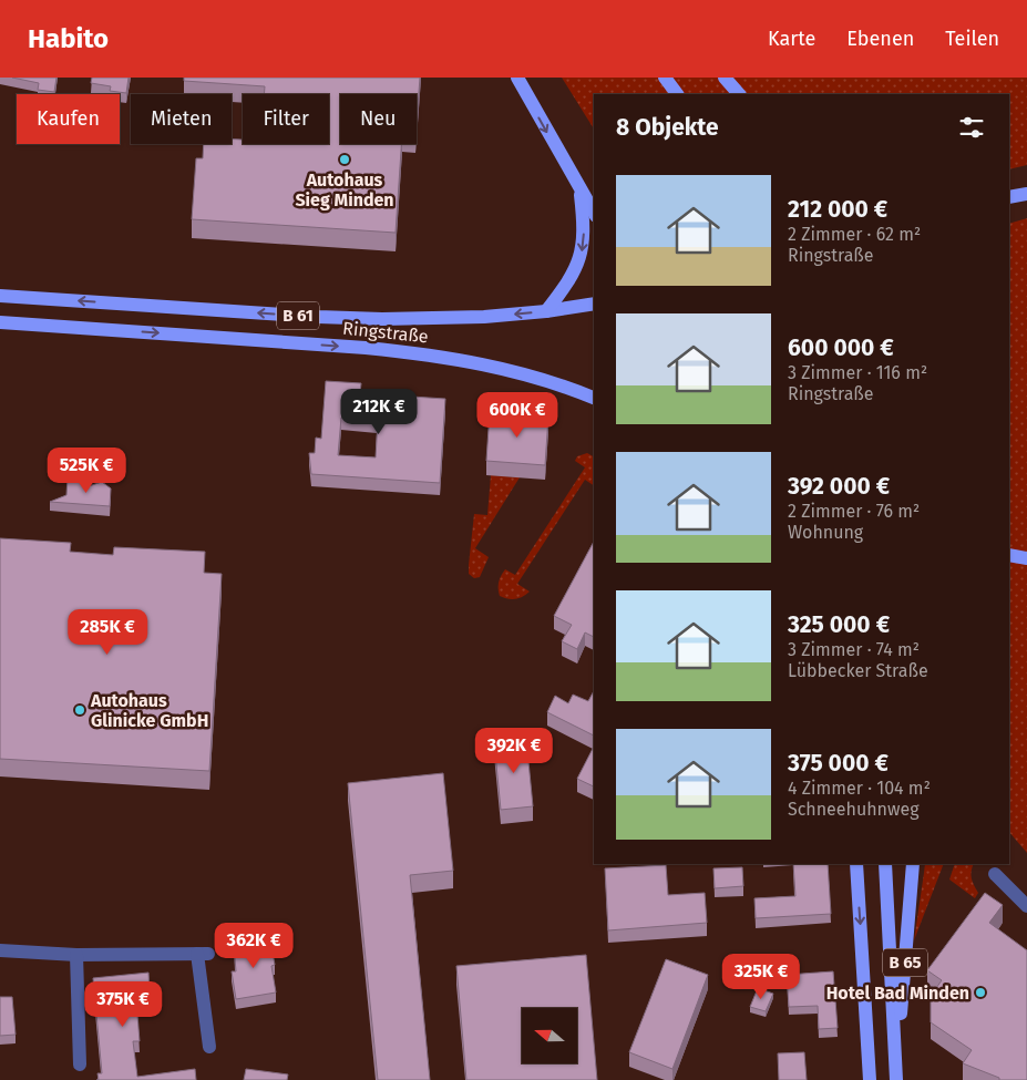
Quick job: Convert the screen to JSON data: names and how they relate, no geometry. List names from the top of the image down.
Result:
{
  "streets": {
    "main road": ["B 61", "Ringstraße", "B 65"]
  },
  "places": ["Autohaus Sieg Minden", "Autohaus Glinicke GmbH", "Hotel Bad Minden"],
  "north": "left",
  "page": {
    "header": "Habito",
    "nav": ["Karte", "Ebenen", "Teilen"],
    "chip": [
      "Kaufen",
      "Mieten",
      "Filter",
      "Neu"
    ],
    "heading": "8 Objekte",
    "list": [
      {
        "name": "212 000 €",
        "note": "2 Zimmer · 62 m² · Ringstraße"
      },
      {
        "name": "600 000 €",
        "note": "3 Zimmer · 116 m² · Ringstraße"
      },
      {
        "name": "392 000 €",
        "note": "2 Zimmer · 76 m² · Wohnung"
      },
      {
        "name": "325 000 €",
        "note": "3 Zimmer · 74 m² · Lübbecker Straße"
      },
      {
        "name": "375 000 €",
        "note": "4 Zimmer · 104 m² · Schneehuhnweg"
      }
    ],
    "price": [
      "212K €",
      "600K €",
      "525K €",
      "285K €",
      "392K €",
      "362K €",
      "325K €",
      "375K €"
    ]
  }
}
